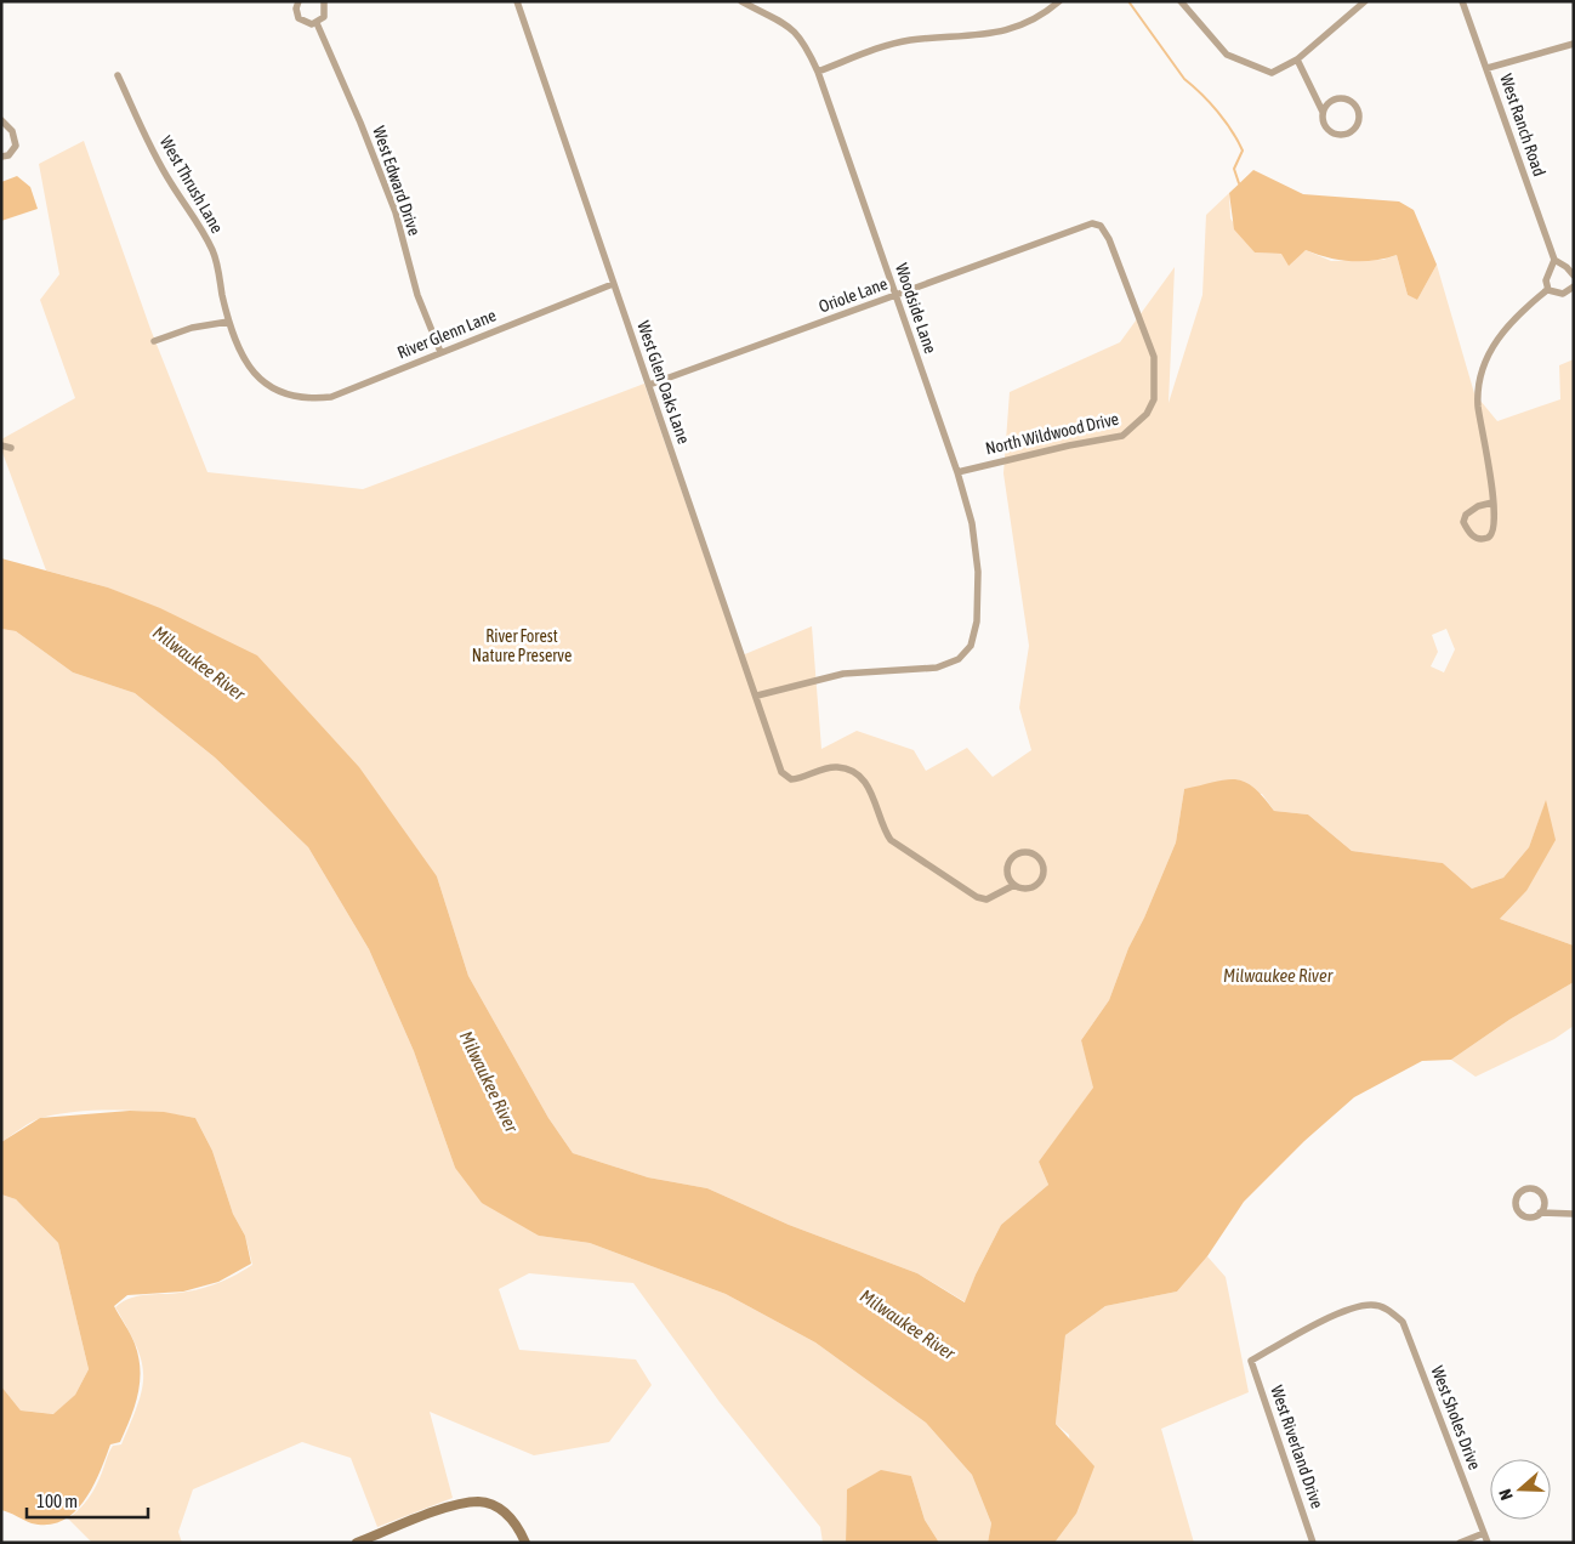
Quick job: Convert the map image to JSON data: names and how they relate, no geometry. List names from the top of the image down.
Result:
{
  "streets": {
    "street": [
      "West Ranch Road",
      "West Edward Drive",
      "West Thrush Lane",
      "Oriole Lane",
      "Woodside Lane",
      "River Glenn Lane",
      "West Glen Oaks Lane",
      "North Wildwood Drive",
      "West Sholes Drive",
      "West Riverland Drive"
    ]
  },
  "crossings": [
    ["West Edward Drive", "River Glenn Lane"],
    ["West Thrush Lane", "River Glenn Lane"],
    ["Oriole Lane", "Woodside Lane"],
    ["Oriole Lane", "West Glen Oaks Lane"],
    ["Oriole Lane", "North Wildwood Drive"],
    ["Woodside Lane", "West Glen Oaks Lane"],
    ["Woodside Lane", "North Wildwood Drive"],
    ["River Glenn Lane", "West Glen Oaks Lane"],
    ["West Sholes Drive", "West Riverland Drive"]
  ],
  "water": ["Milwaukee River"],
  "parks": ["River Forest Nature Preserve"],
  "scale_bar": "100 m",
  "north": "left"
}
